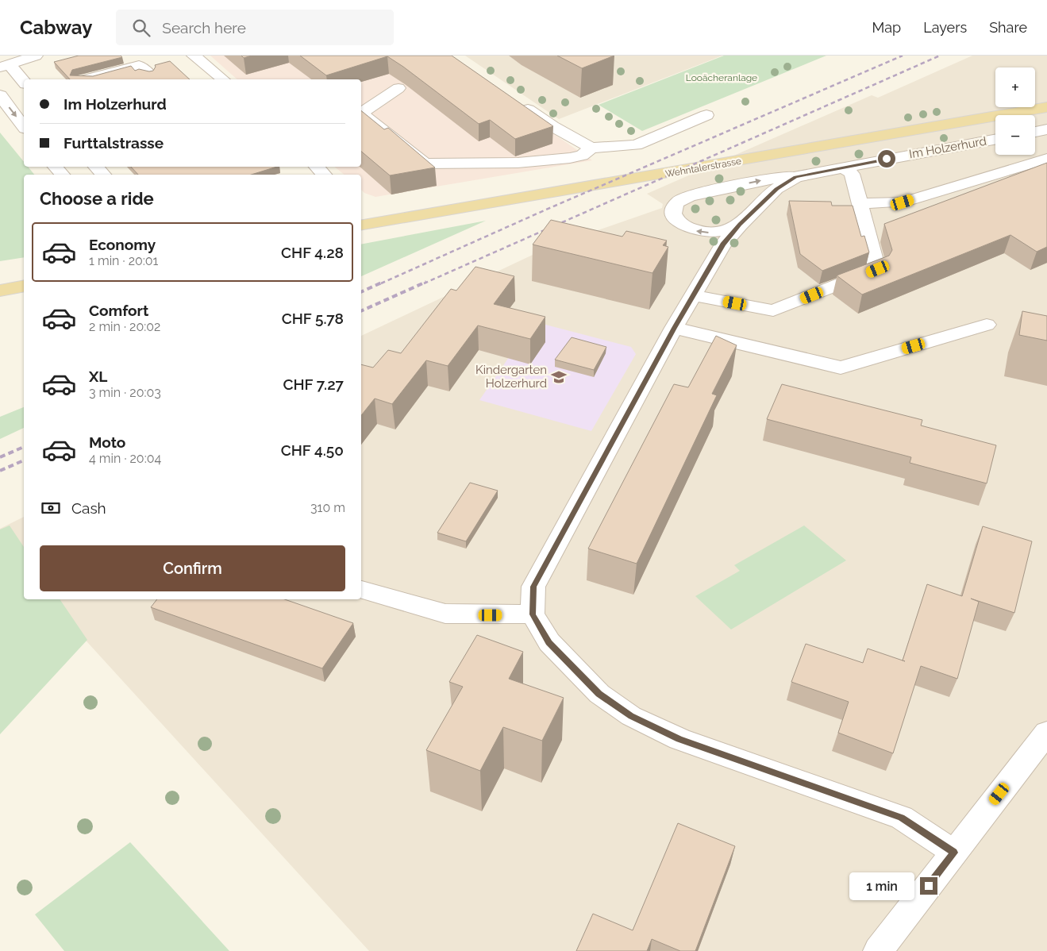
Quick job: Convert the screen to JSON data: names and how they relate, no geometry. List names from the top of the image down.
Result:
{
  "streets": {
    "main road": ["Wehntalerstrasse"],
    "street": ["Im Holzerhurd"]
  },
  "parks": ["Looächeranlage"],
  "places": {
    "school or university": ["Kindergarten Holzerhurd"]
  },
  "page": {
    "header": "Cabway",
    "search": "Search here",
    "nav": ["Map", "Layers", "Share"],
    "map_buttons": ["+", "−"],
    "banner": ["Im Holzerhurd", "Furttalstrasse"],
    "heading": "Choose a ride",
    "list": [
      {
        "name": "Economy",
        "note": "1 min · 20:01",
        "value": "CHF 4.28"
      },
      {
        "name": "Comfort",
        "note": "2 min · 20:02",
        "value": "CHF 5.78"
      },
      {
        "name": "XL",
        "note": "3 min · 20:03",
        "value": "CHF 7.27"
      },
      {
        "name": "Moto",
        "note": "4 min · 20:04",
        "value": "CHF 4.50"
      }
    ],
    "pay": ["Cash", "310 m"],
    "buttons": "Confirm",
    "bubble": "1 min"
  }
}
